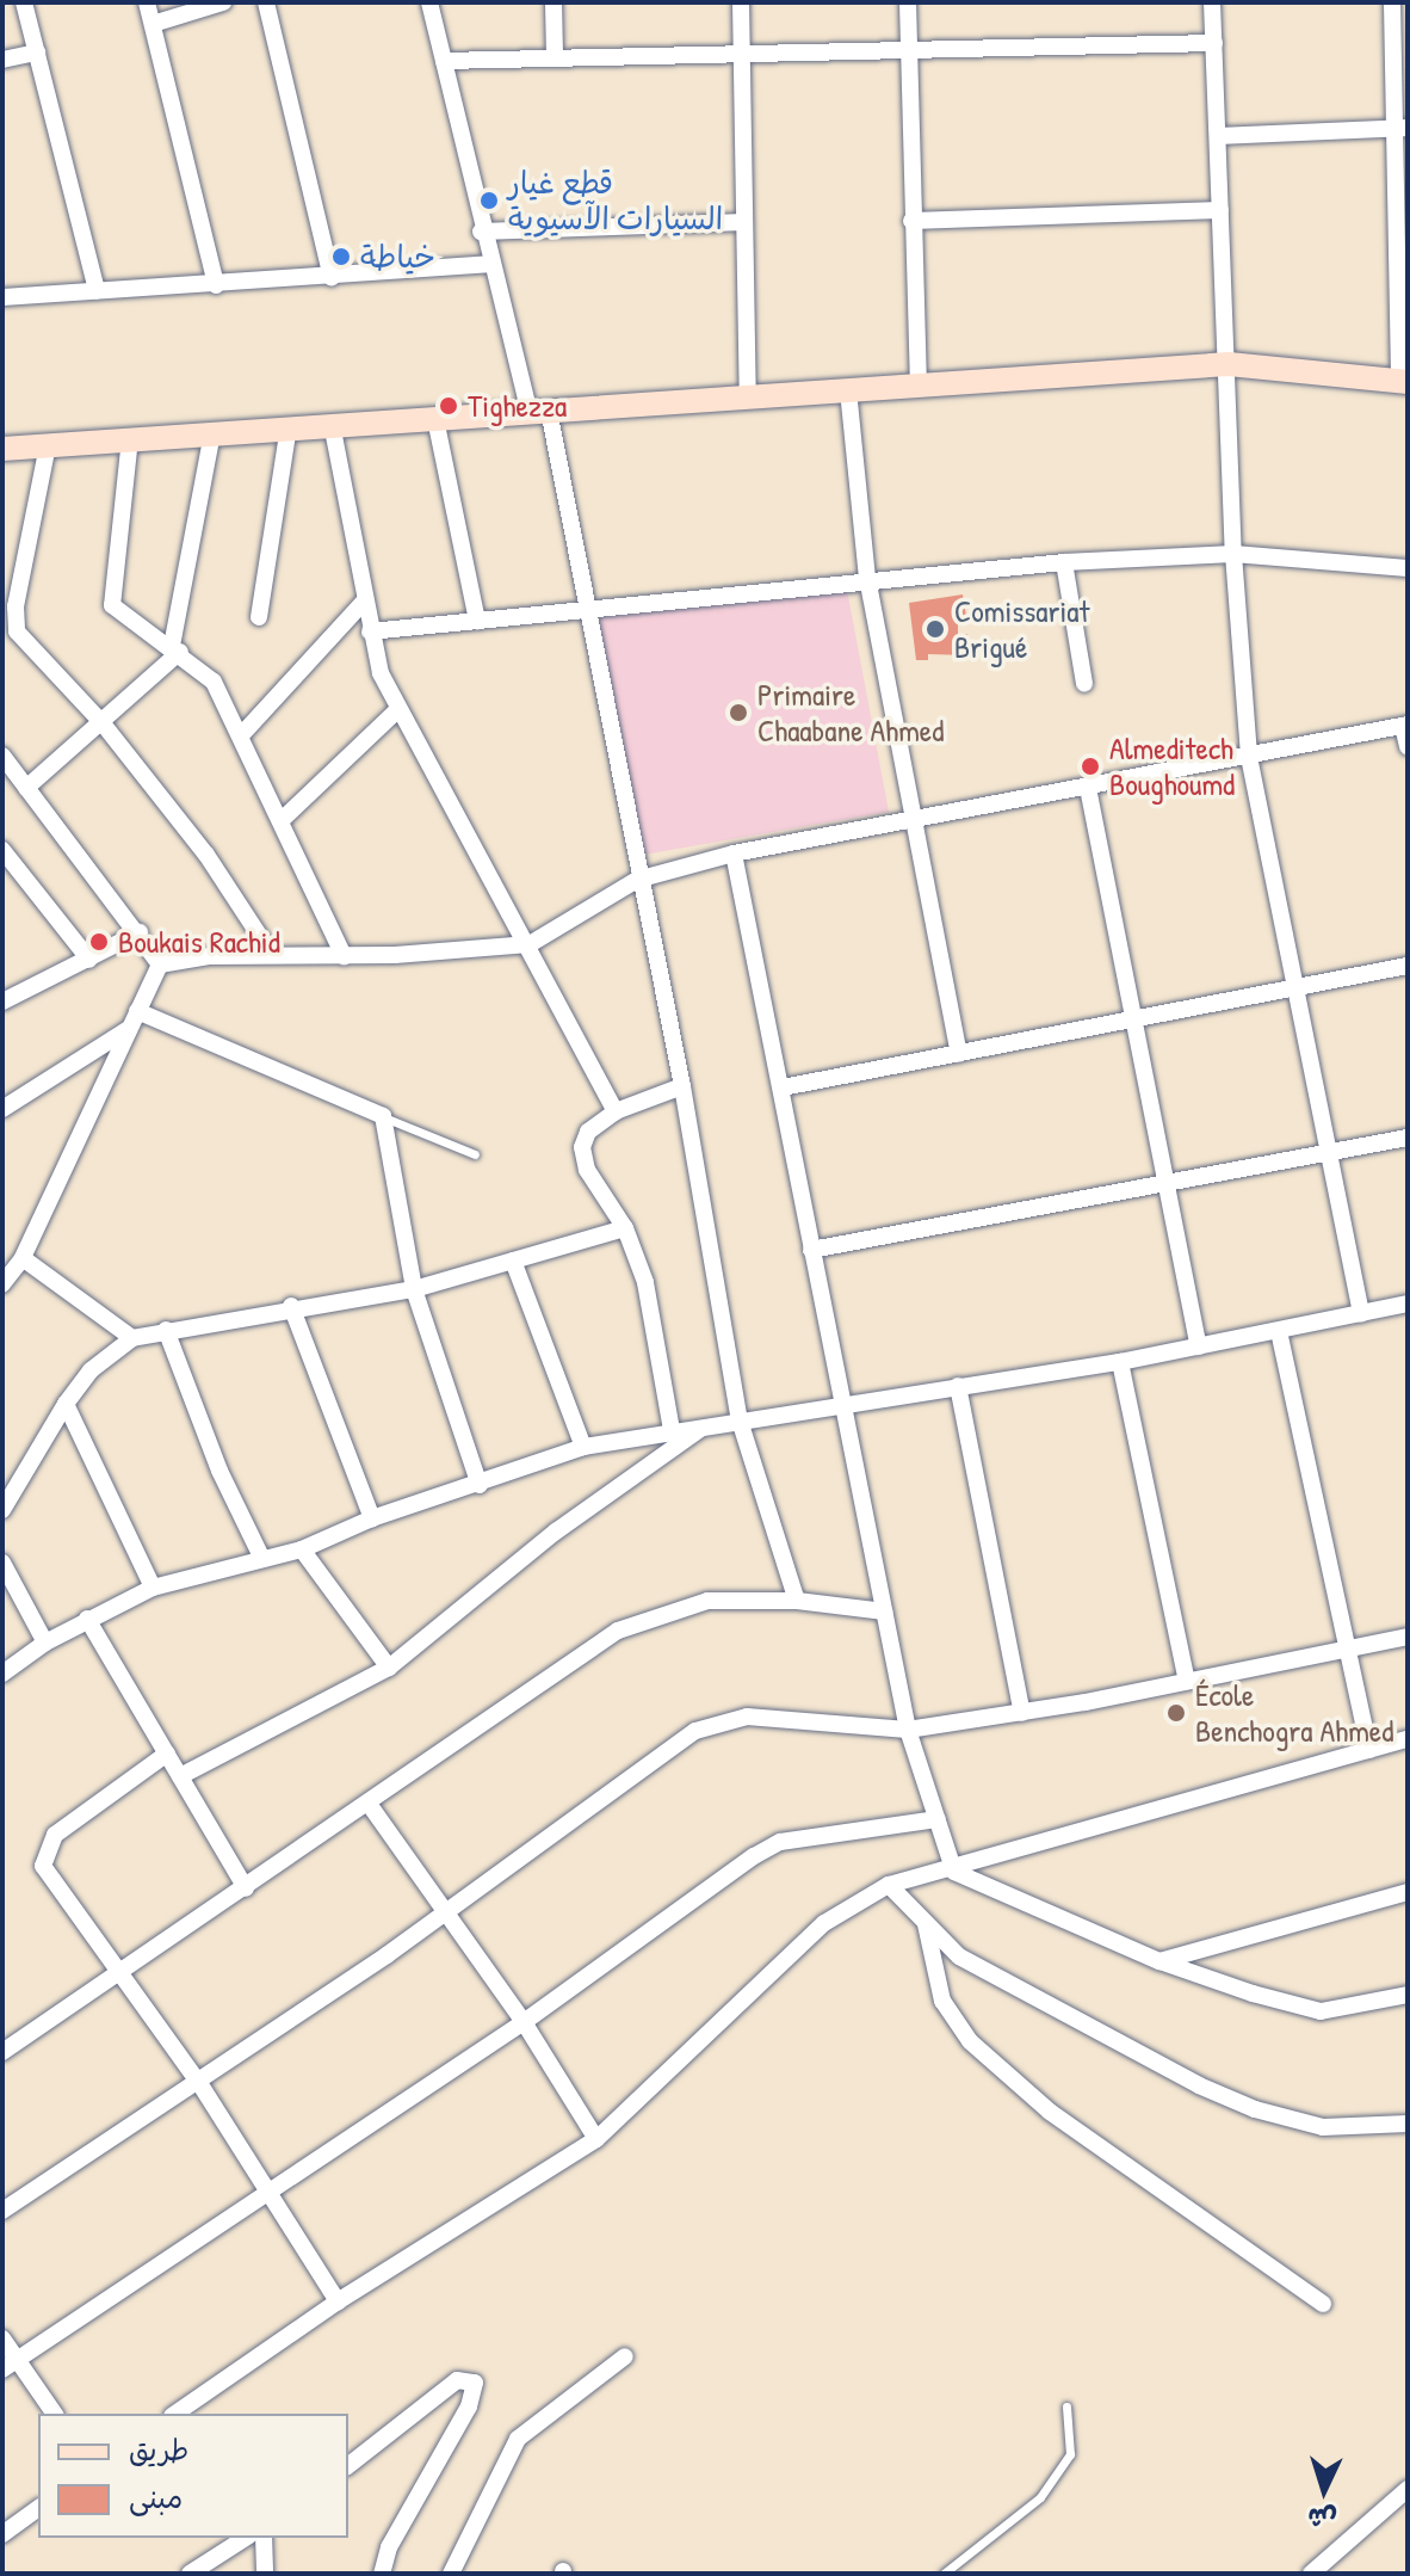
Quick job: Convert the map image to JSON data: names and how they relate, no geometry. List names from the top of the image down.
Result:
{
  "places": [
    "قطع غيار السيارات الآسيوية",
    "خياطة",
    "Tighezza",
    "Comissariat Brigué",
    "Primaire Chaabane Ahmed",
    "Almeditech Boughoumd",
    "Boukais Rachid",
    "École Benchogra Ahmed"
  ],
  "legend": ["طريق", "مبنى"],
  "north": "bottom"
}
